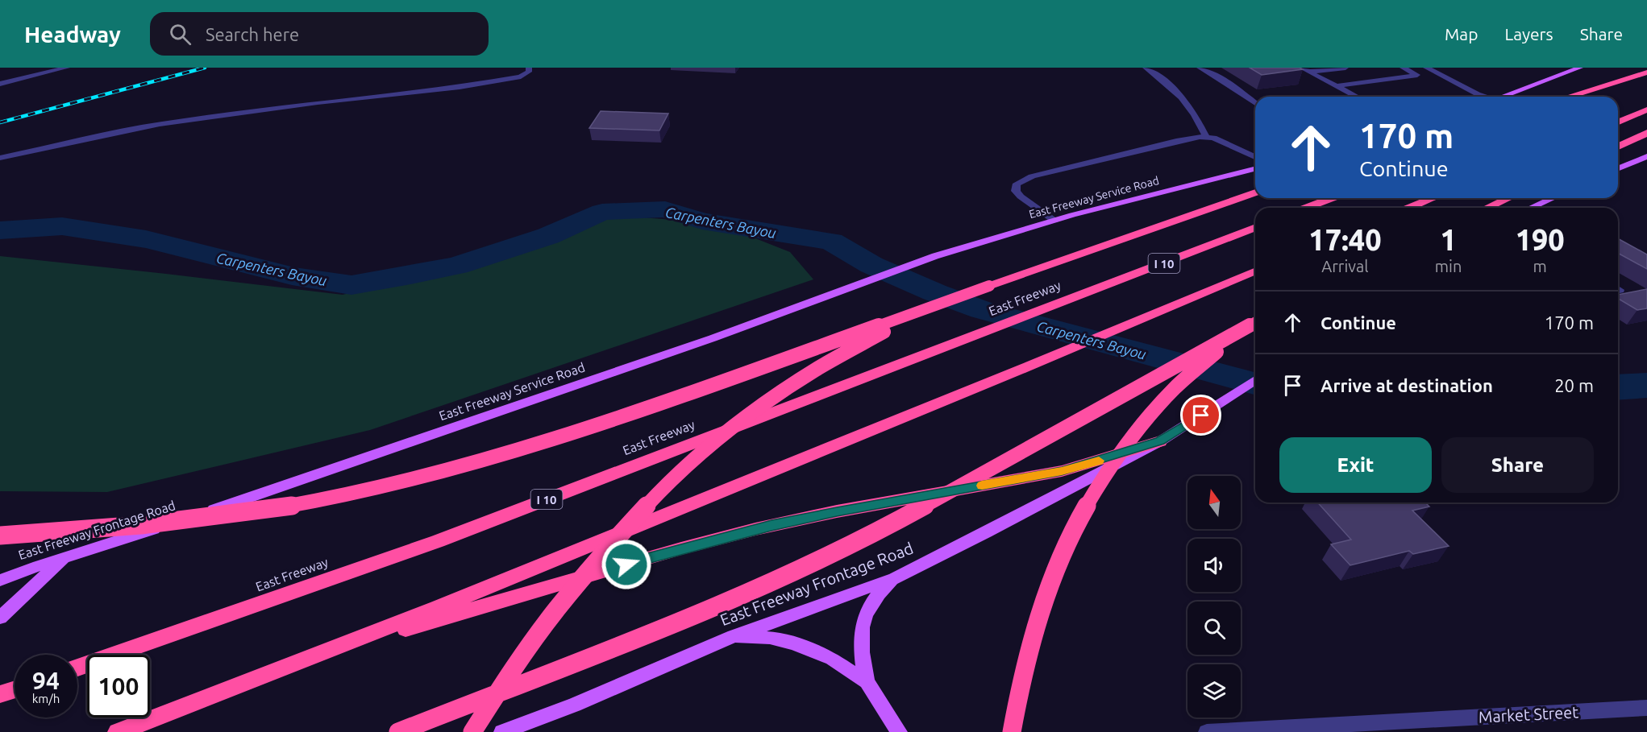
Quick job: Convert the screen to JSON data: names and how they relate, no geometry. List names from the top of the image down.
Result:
{
  "streets": {
    "highway": ["I 10", "East Freeway"],
    "main road": ["East Freeway Service Road", "East Freeway Frontage Road"],
    "street": ["Market Street"]
  },
  "crossings": [
    ["East Freeway Service Road", "East Freeway Frontage Road"]
  ],
  "water": ["Carpenters Bayou"],
  "north": "top",
  "page": {
    "header": "Headway",
    "search": "Search here",
    "nav": ["Map", "Layers", "Share"],
    "turn": ["170 m", "Continue"],
    "eta": [
      "17:40",
      "Arrival",
      "1",
      "min",
      "190",
      "m"
    ],
    "list": [
      {
        "name": "Continue",
        "value": "170 m"
      },
      {
        "name": "Arrive at destination",
        "value": "20 m"
      }
    ],
    "buttons": ["Exit", "Share"],
    "speed": "94 km/h",
    "limit": "100"
  }
}
